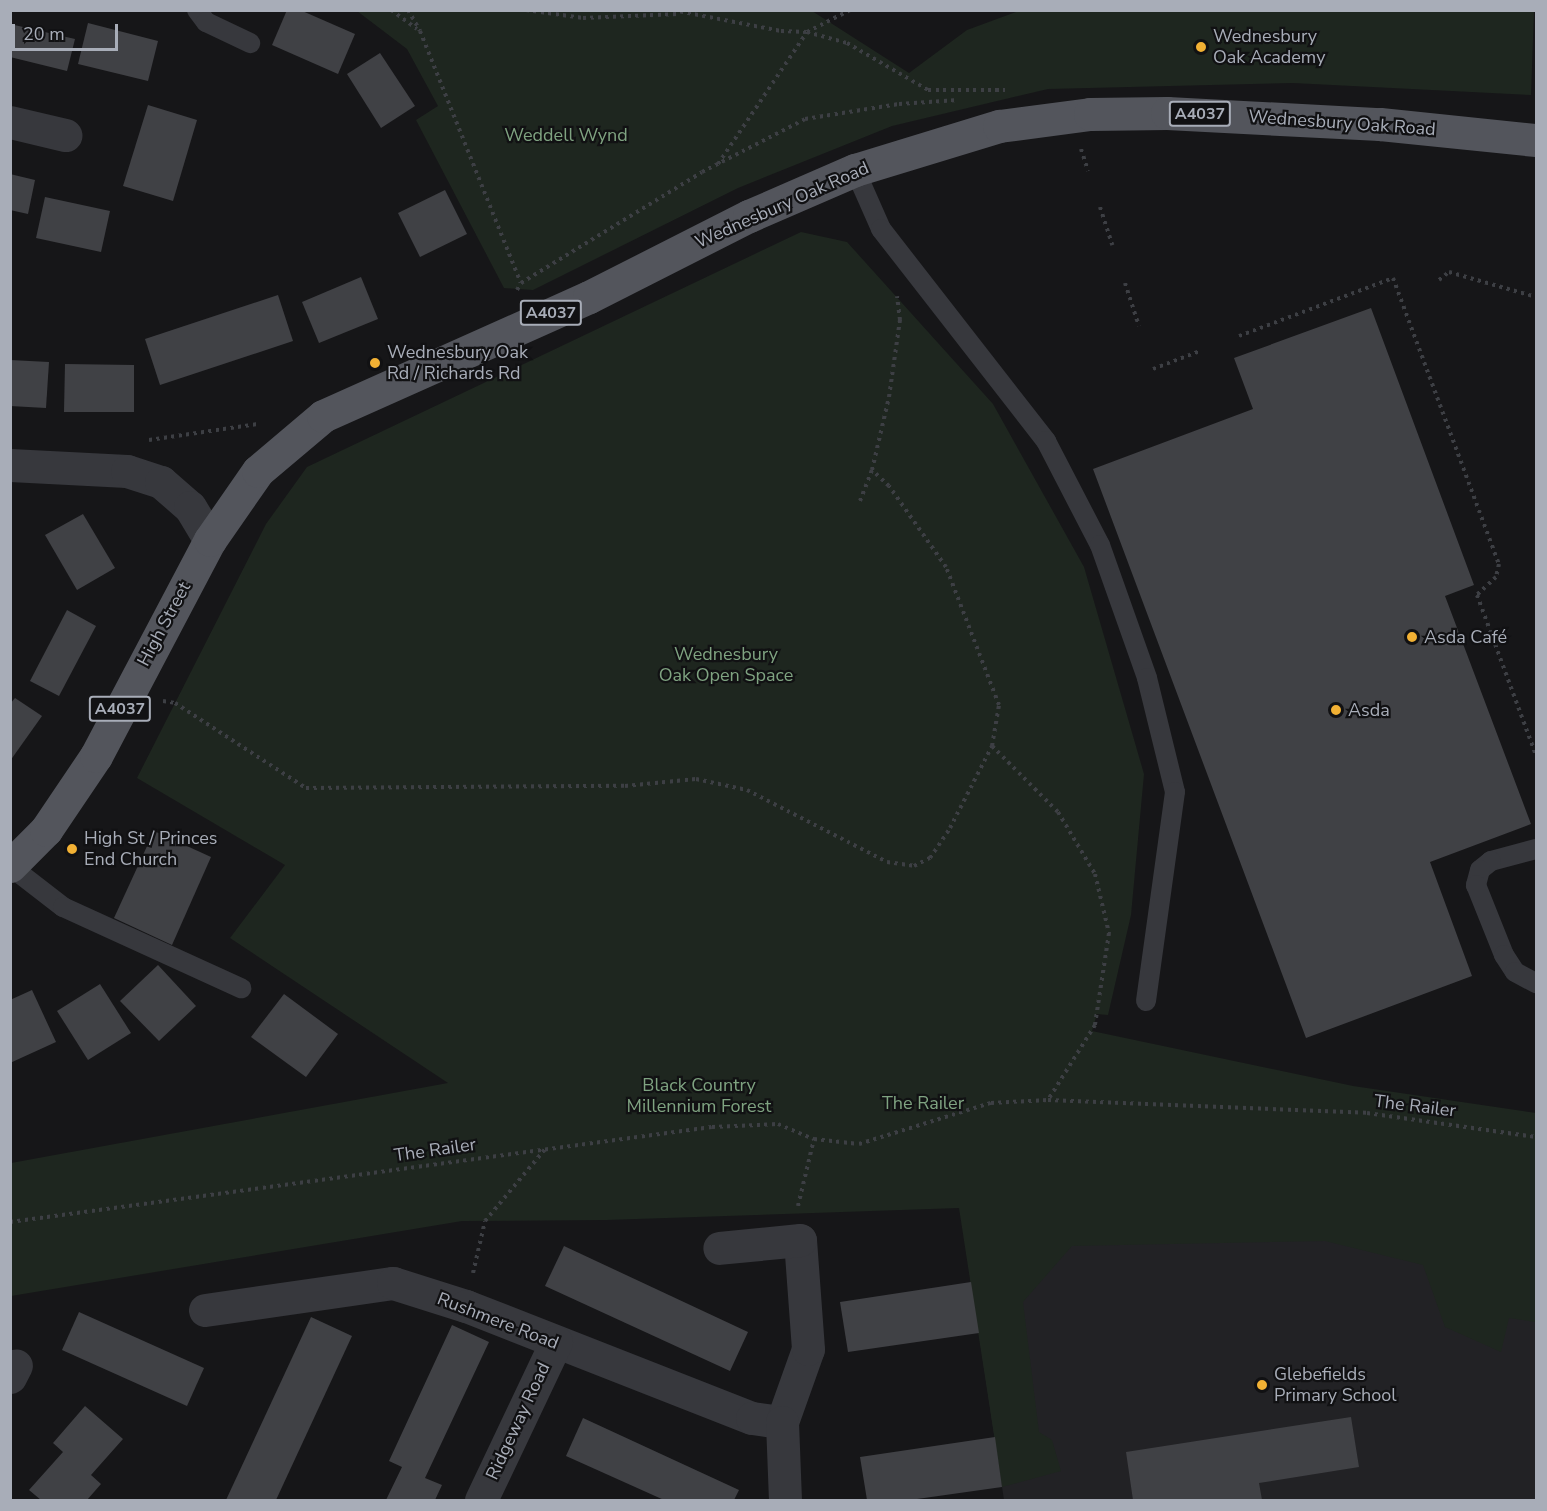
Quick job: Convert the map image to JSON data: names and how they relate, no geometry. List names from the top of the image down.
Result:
{
  "streets": {
    "main road": ["A4037", "Wednesbury Oak Road", "High Street"],
    "street": ["Rushmere Road", "Ridgeway Road"],
    "path": ["The Railer"]
  },
  "crossings": [
    ["Wednesbury Oak Road", "High Street"],
    ["Rushmere Road", "Ridgeway Road"]
  ],
  "parks": [
    "Weddell Wynd",
    "Wednesbury Oak Open Space",
    "Black Country Millennium Forest",
    "The Railer"
  ],
  "places": [
    "Wednesbury Oak Academy",
    "Wednesbury Oak Rd / Richards Rd",
    "Asda Café",
    "Asda",
    "High St / Princes End Church",
    "Glebefields Primary School"
  ],
  "scale_bar": "20 m"
}
